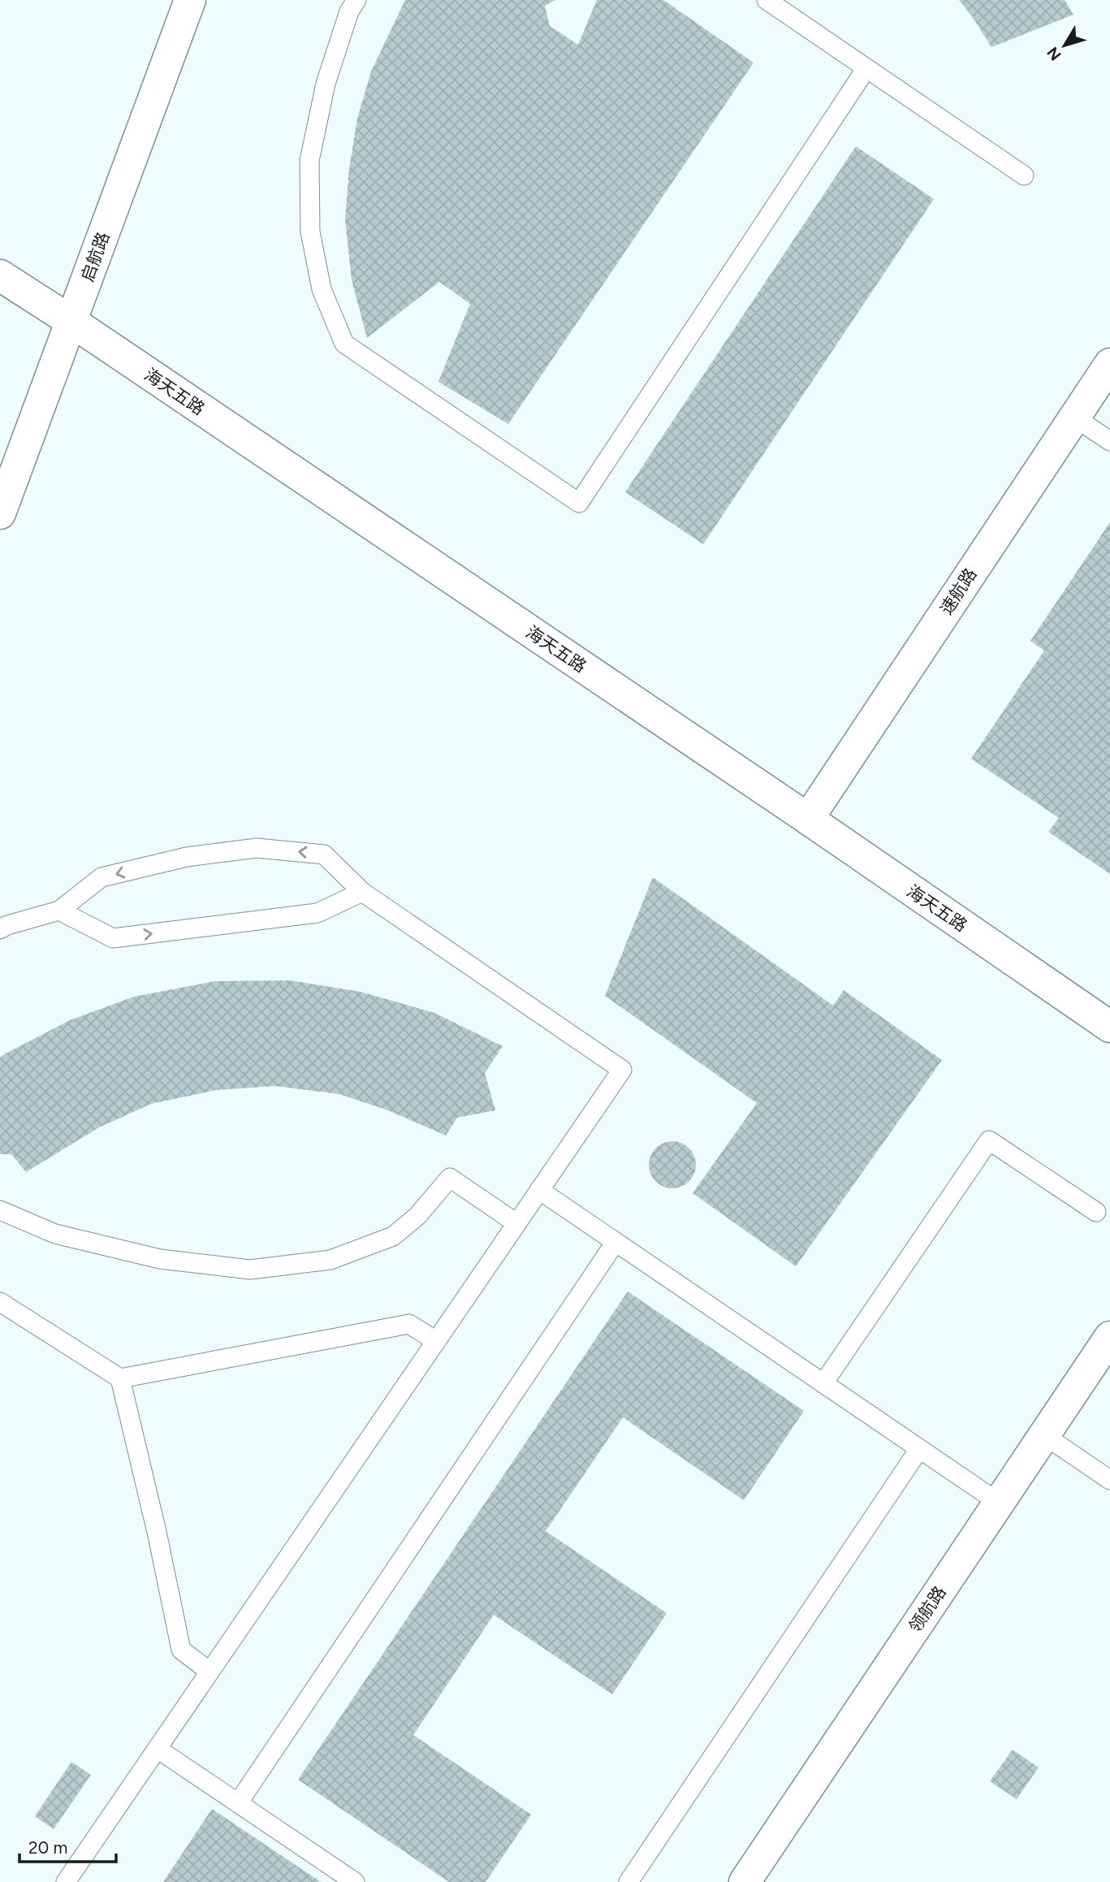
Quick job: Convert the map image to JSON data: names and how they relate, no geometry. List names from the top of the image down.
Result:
{
  "streets": {
    "street": [
      "启航路",
      "海天五路",
      "速航路",
      "领航路"
    ]
  },
  "crossings": [
    ["启航路", "海天五路"],
    ["海天五路", "速航路"]
  ],
  "scale_bar": "20 m",
  "north": "bottom left"
}
